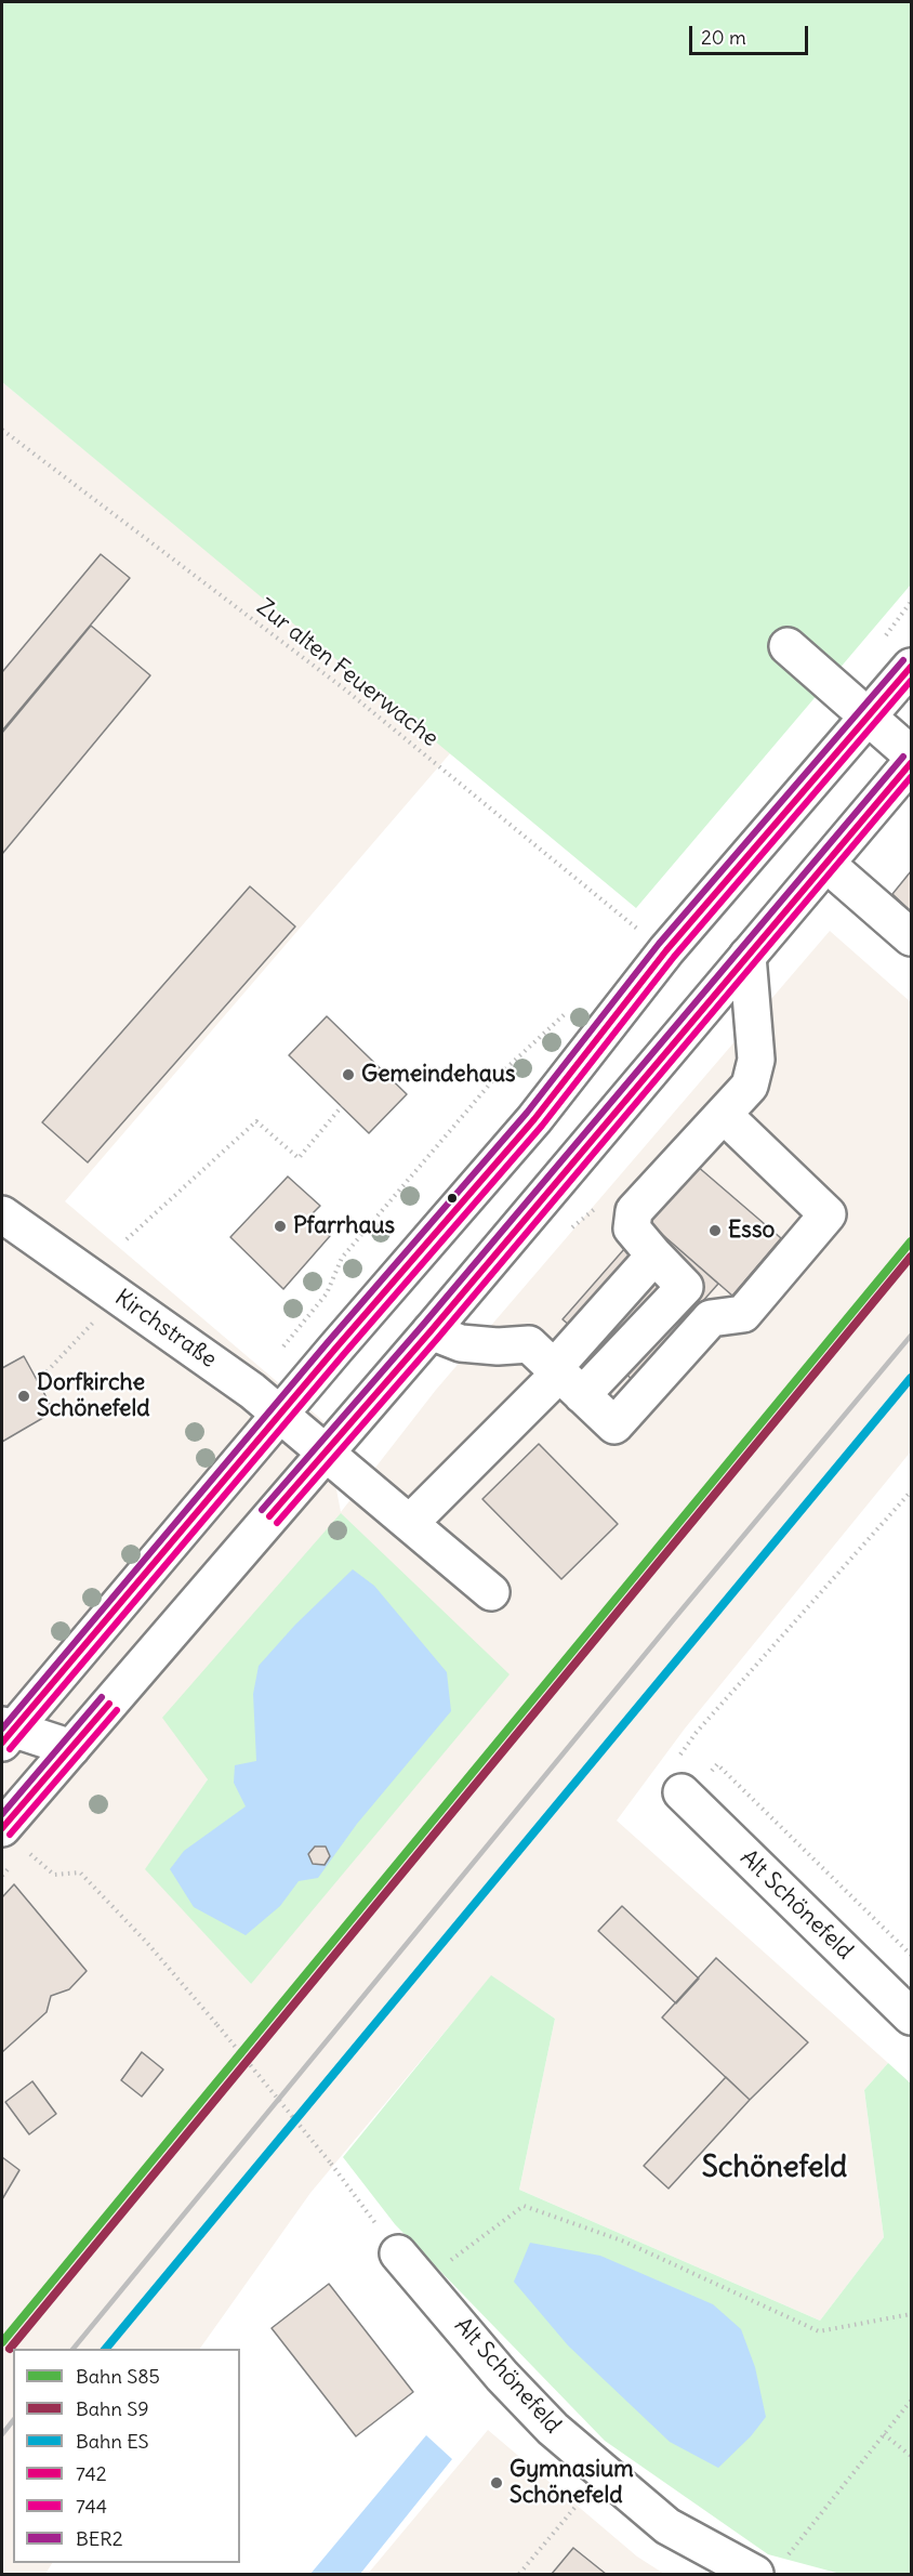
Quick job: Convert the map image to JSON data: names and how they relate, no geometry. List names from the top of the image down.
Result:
{
  "streets": {
    "main road": ["Kirchstraße", "Alt Schönefeld"],
    "path": ["Zur alten Feuerwache"]
  },
  "districts": ["Schönefeld"],
  "places": [
    "Gemeindehaus",
    "Pfarrhaus",
    "Esso",
    "Dorfkirche Schönefeld",
    "Gymnasium Schönefeld"
  ],
  "lines": [
    "transit line BER2",
    "transit line 742",
    "transit line 744",
    "rail line S85",
    "rail line S9",
    "rail line ES"
  ],
  "legend": [
    "Bahn S85",
    "Bahn S9",
    "Bahn ES",
    "742",
    "744",
    "BER2"
  ],
  "scale_bar": "20 m"
}
